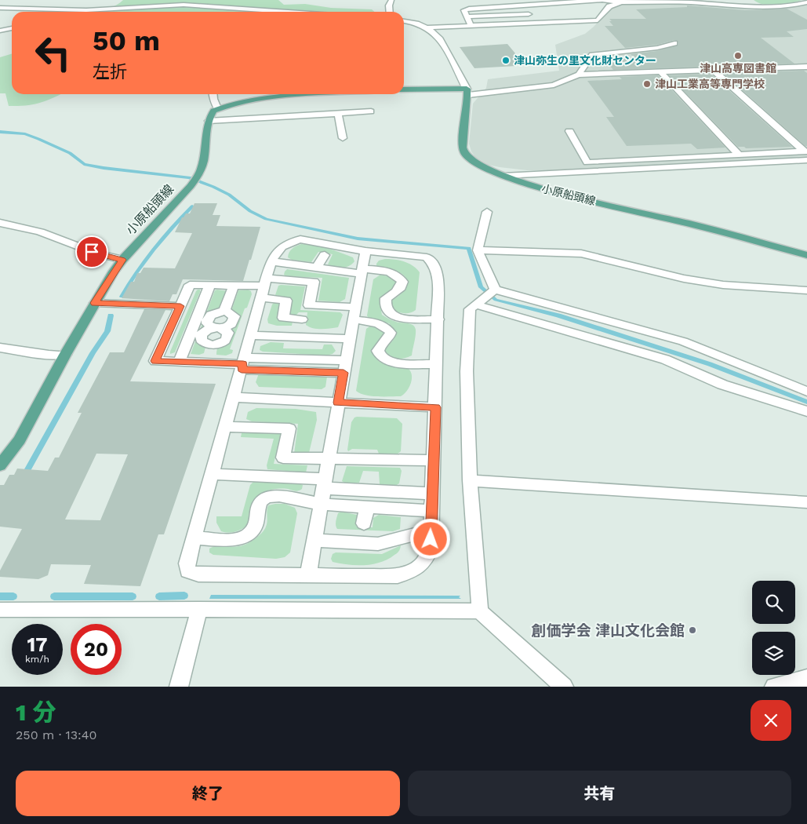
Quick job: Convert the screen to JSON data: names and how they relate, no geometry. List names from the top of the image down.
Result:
{
  "streets": {
    "main road": ["小原船頭線"]
  },
  "places": [
    "津山高専図書館",
    "津山弥生の里文化財センター",
    "津山工業高等専門学校",
    "創価学会 津山文化会館"
  ],
  "page": {
    "turn": ["50 m", "左折"],
    "speed": "17 km/h",
    "limit": "20",
    "heading": ["1 分", "250 m · 13:40"],
    "buttons": ["終了", "共有"]
  }
}
